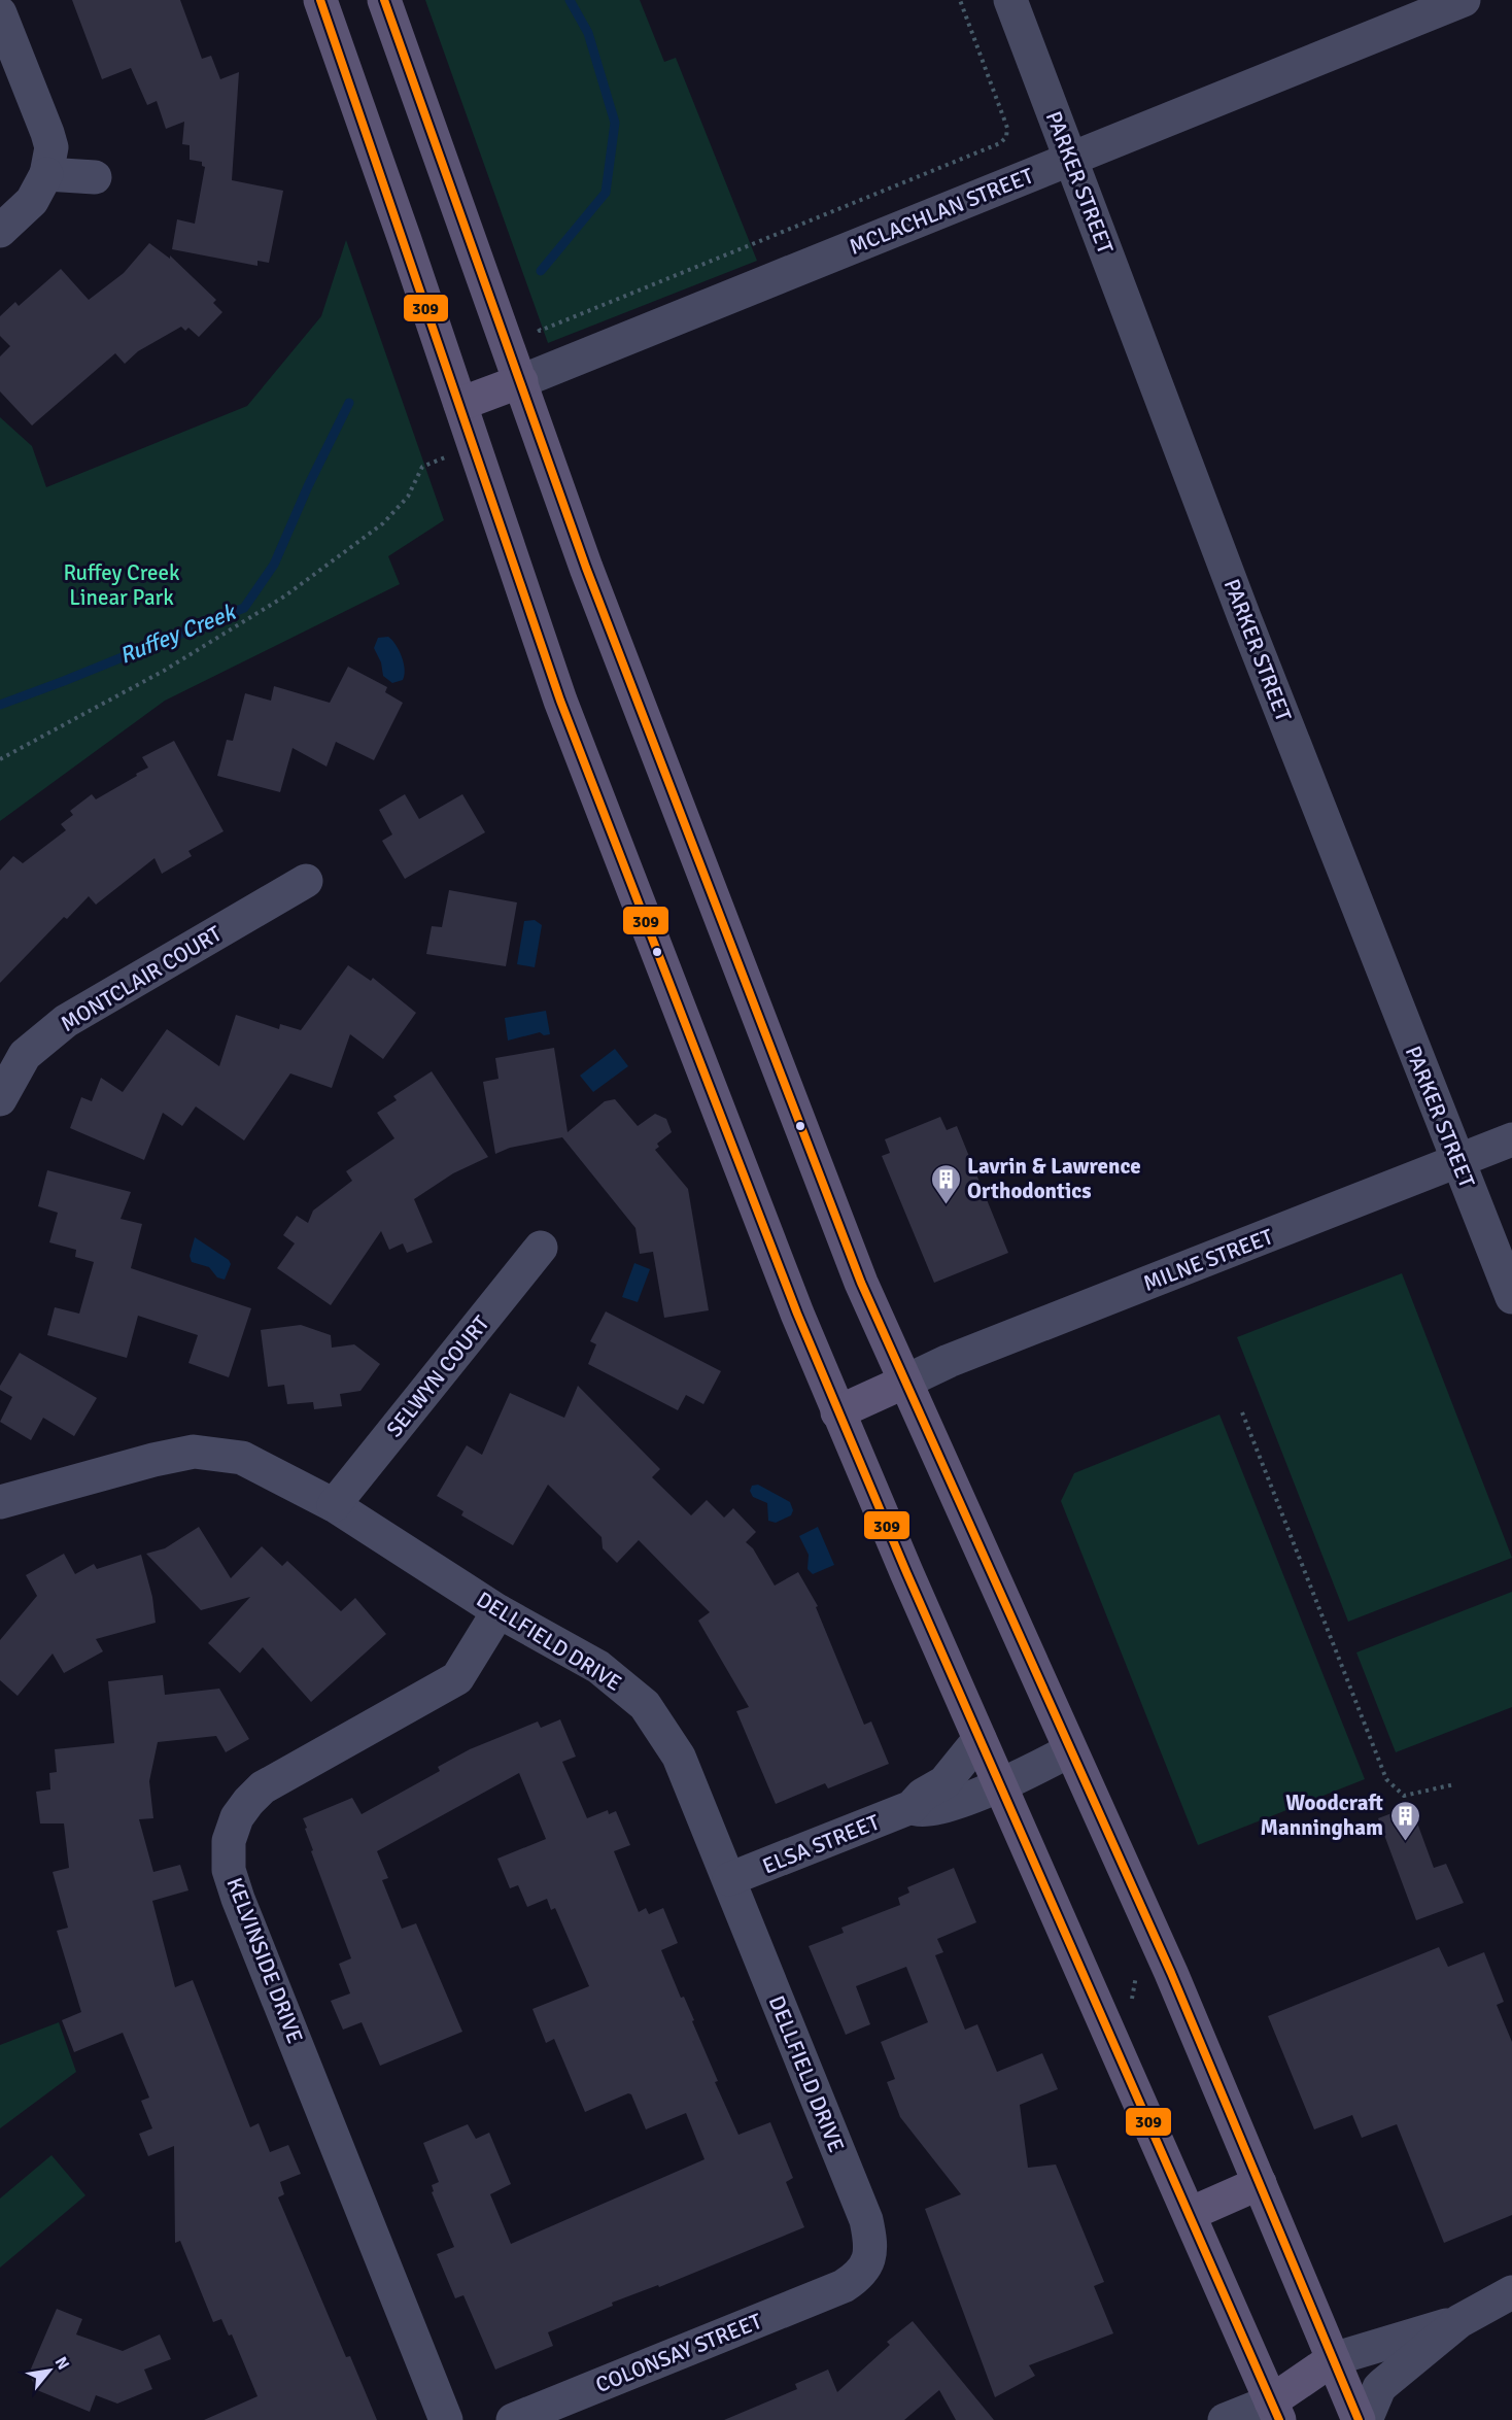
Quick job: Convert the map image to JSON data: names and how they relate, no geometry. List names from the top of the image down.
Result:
{
  "streets": {
    "street": [
      "PARKER STREET",
      "MCLACHLAN STREET",
      "MONTCLAIR COURT",
      "MILNE STREET",
      "SELWYN COURT",
      "DELLFIELD DRIVE",
      "ELSA STREET",
      "KELVINSIDE DRIVE",
      "COLONSAY STREET"
    ]
  },
  "crossings": [
    ["PARKER STREET", "MCLACHLAN STREET"],
    ["PARKER STREET", "MILNE STREET"],
    ["SELWYN COURT", "DELLFIELD DRIVE"],
    ["DELLFIELD DRIVE", "ELSA STREET"],
    ["DELLFIELD DRIVE", "KELVINSIDE DRIVE"],
    ["DELLFIELD DRIVE", "COLONSAY STREET"]
  ],
  "water": ["Ruffey Creek"],
  "parks": ["Ruffey Creek Linear Park"],
  "places": {
    "building": ["Lavrin & Lawrence Orthodontics", "Woodcraft Manningham"]
  },
  "lines": ["transit line 309"],
  "north": "top right"
}
